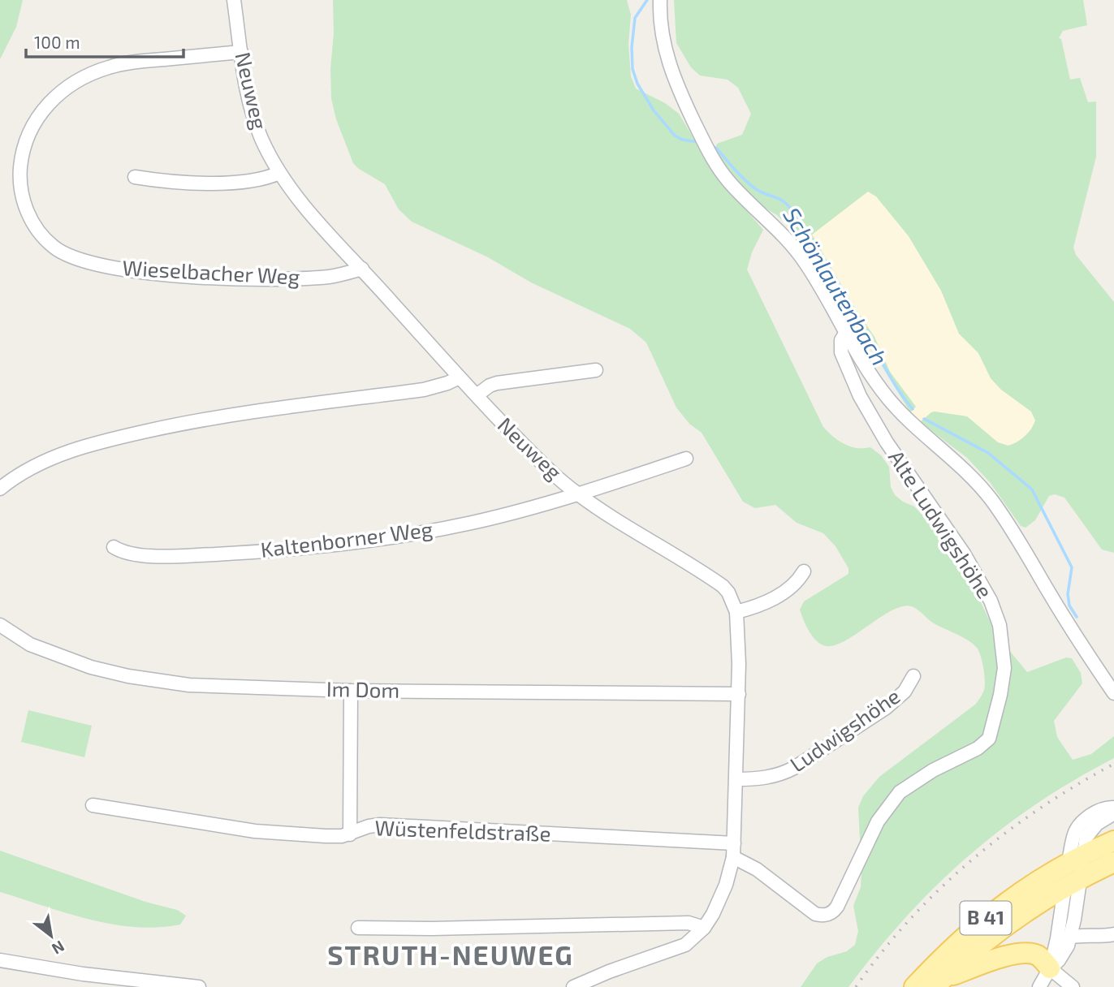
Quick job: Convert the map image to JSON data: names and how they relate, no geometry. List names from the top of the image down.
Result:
{
  "streets": {
    "main road": ["B 41"],
    "street": [
      "Neuweg",
      "Wieselbacher Weg",
      "Alte Ludwigshöhe",
      "Kaltenborner Weg",
      "Im Dom",
      "Ludwigshöhe",
      "Wüstenfeldstraße"
    ]
  },
  "crossings": [
    ["Neuweg", "Wieselbacher Weg"],
    ["Neuweg", "Alte Ludwigshöhe"],
    ["Neuweg", "Kaltenborner Weg"],
    ["Neuweg", "Im Dom"],
    ["Neuweg", "Ludwigshöhe"],
    ["Neuweg", "Wüstenfeldstraße"]
  ],
  "districts": ["STRUTH-NEUWEG"],
  "water": ["Schönlautenbach"],
  "scale_bar": "100 m",
  "north": "bottom right"
}
